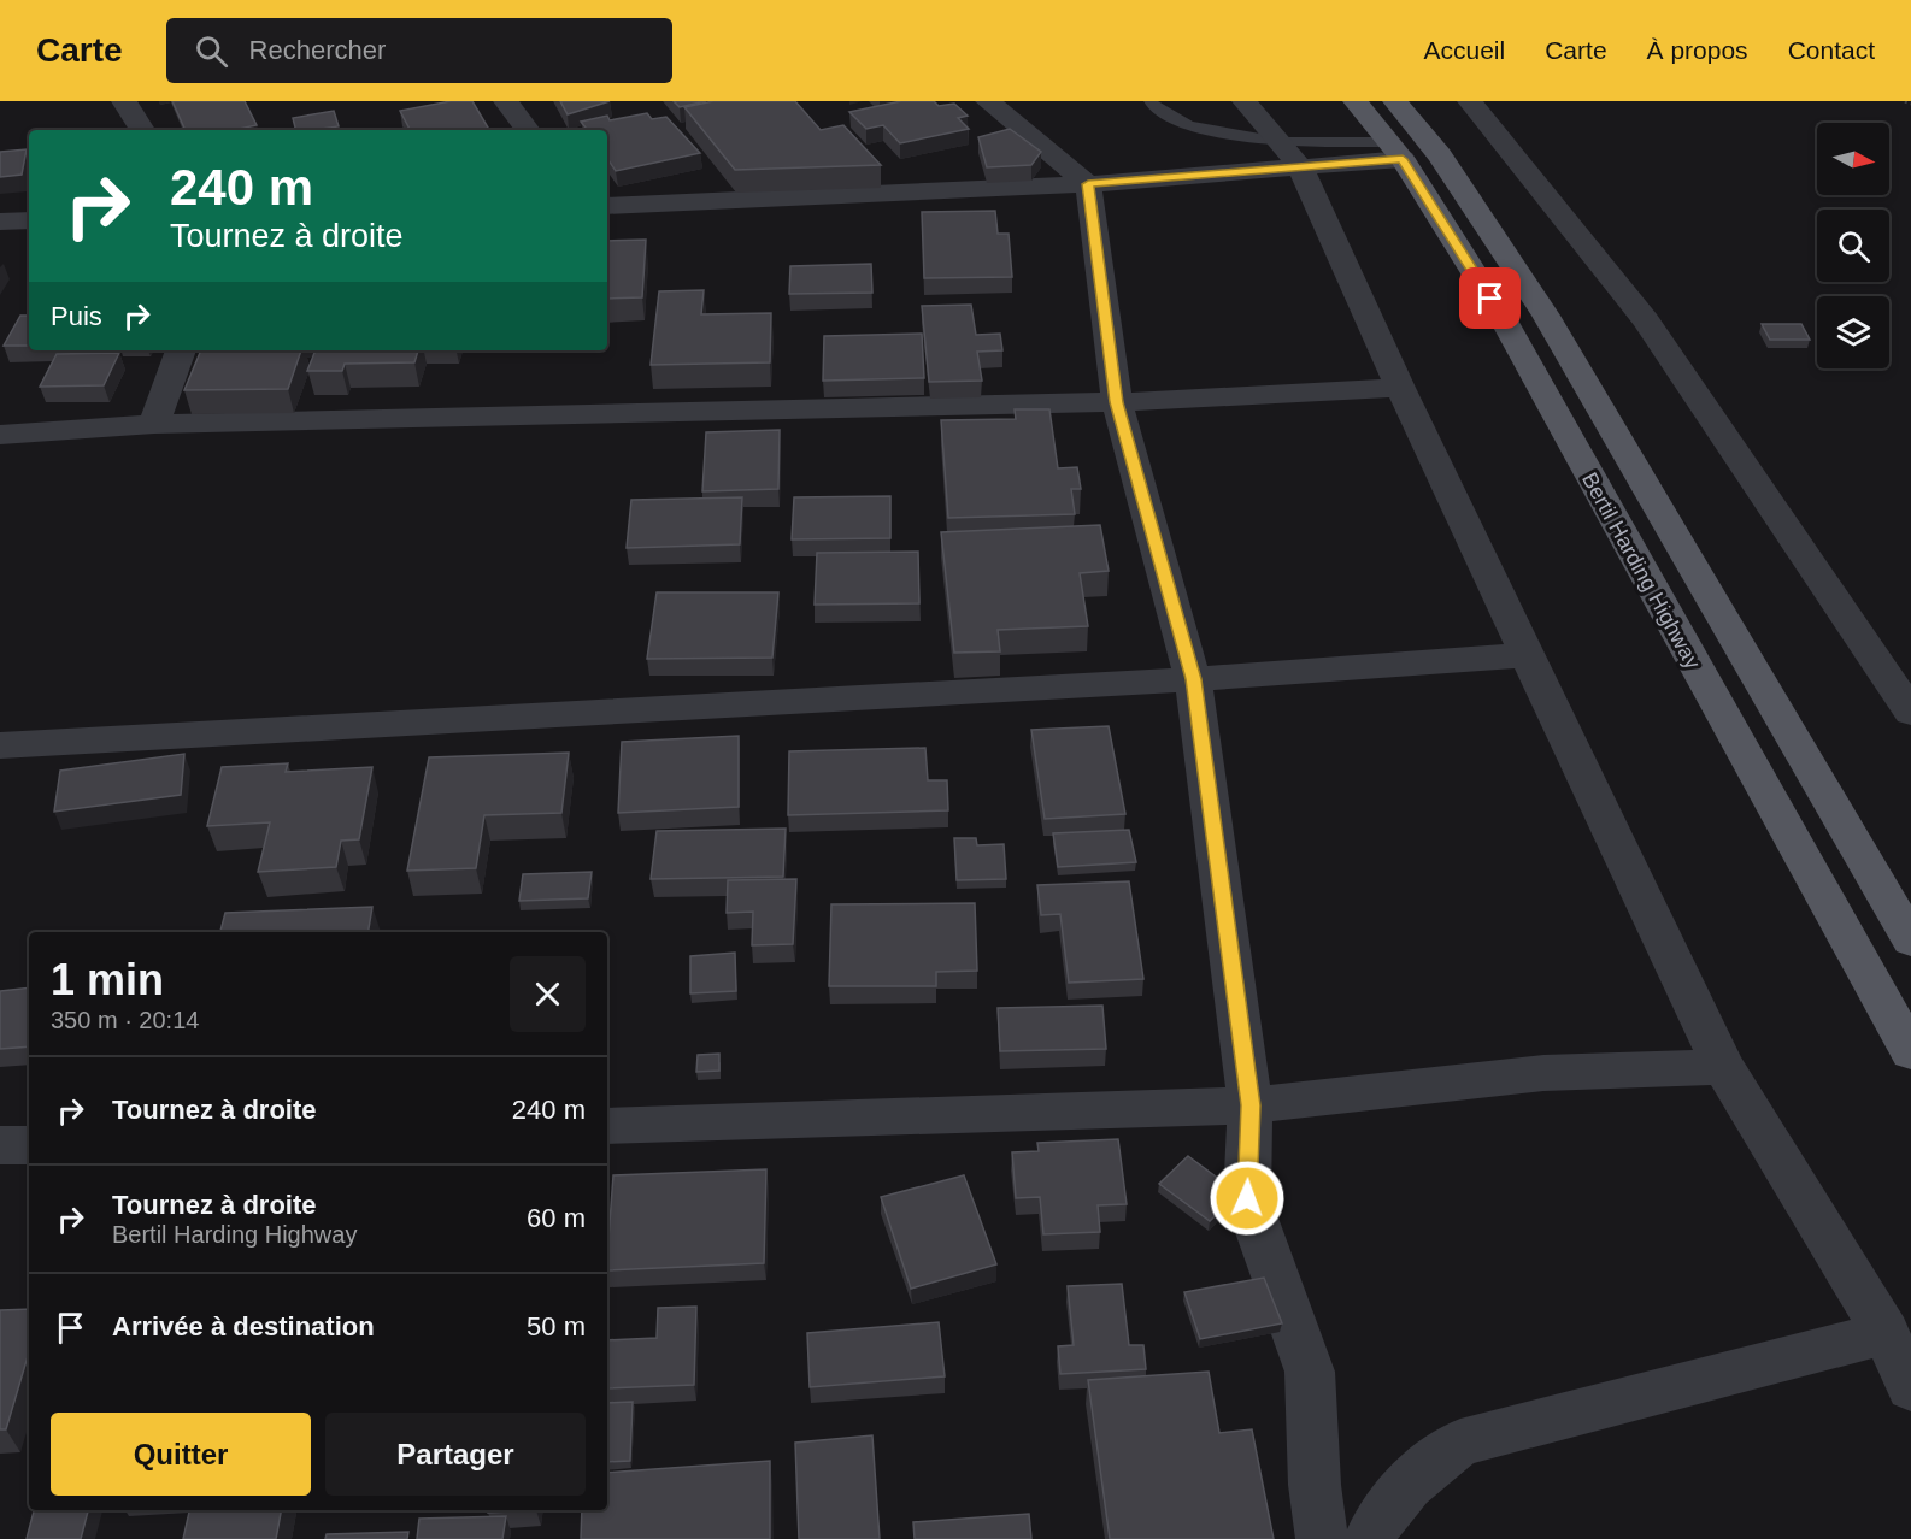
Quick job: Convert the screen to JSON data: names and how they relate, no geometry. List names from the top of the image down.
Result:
{
  "streets": {
    "main road": ["Bertil Harding Highway"]
  },
  "north": "right",
  "page": {
    "header": "Carte",
    "search": "Rechercher",
    "nav": [
      "Accueil",
      "Carte",
      "À propos",
      "Contact"
    ],
    "turn": ["240 m", "Tournez à droite"],
    "then": "Puis",
    "heading": ["1 min", "350 m · 20:14"],
    "list": [
      {
        "name": "Tournez à droite",
        "value": "240 m"
      },
      {
        "name": "Tournez à droite",
        "note": "Bertil Harding Highway",
        "value": "60 m"
      },
      {
        "name": "Arrivée à destination",
        "value": "50 m"
      }
    ],
    "buttons": ["Quitter", "Partager"]
  }
}
